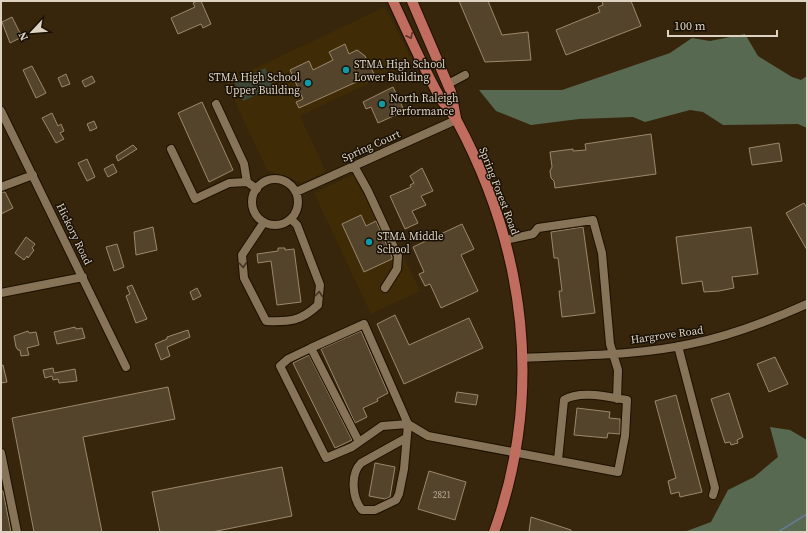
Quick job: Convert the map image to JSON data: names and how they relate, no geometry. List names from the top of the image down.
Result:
{
  "streets": {
    "main road": ["Spring Forest Road"],
    "street": ["Spring Court", "Hickory Road", "Hargrove Road"]
  },
  "crossings": [
    ["Spring Court", "Spring Forest Road"],
    ["Spring Forest Road", "Hargrove Road"]
  ],
  "places": [
    "STMA High School Lower Building",
    "STMA High School Upper Building",
    "North Raleigh Performance",
    "STMA Middle School"
  ],
  "house_numbers": ["2821"],
  "scale_bar": "100 m",
  "north": "bottom left"
}
